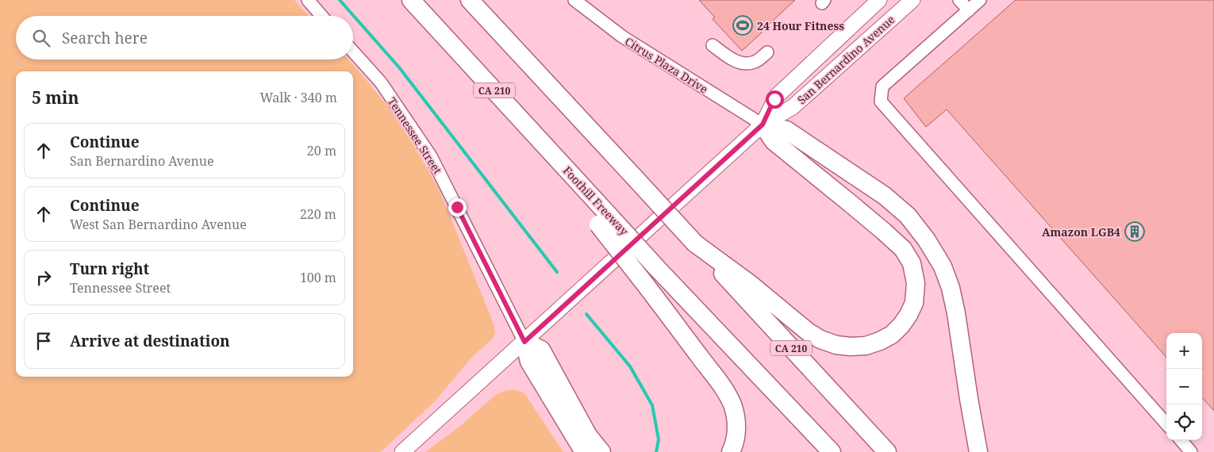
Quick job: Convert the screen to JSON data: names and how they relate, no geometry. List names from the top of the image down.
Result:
{
  "streets": {
    "highway": ["CA 210", "Foothill Freeway"],
    "main road": ["San Bernardino Avenue"],
    "street": ["Citrus Plaza Drive", "Tennessee Street"]
  },
  "crossings": [
    ["San Bernardino Avenue", "Citrus Plaza Drive"]
  ],
  "places": {
    "sports": ["24 Hour Fitness"],
    "building": ["Amazon LGB4"]
  },
  "page": {
    "search": "Search here",
    "heading": ["5 min", "Walk · 340 m"],
    "list": [
      ["Continue", "San Bernardino Avenue", "20 m"],
      ["Continue", "West San Bernardino Avenue", "220 m"],
      ["Turn right", "Tennessee Street", "100 m"],
      "Arrive at destination"
    ],
    "map_buttons": ["+", "−"]
  }
}
